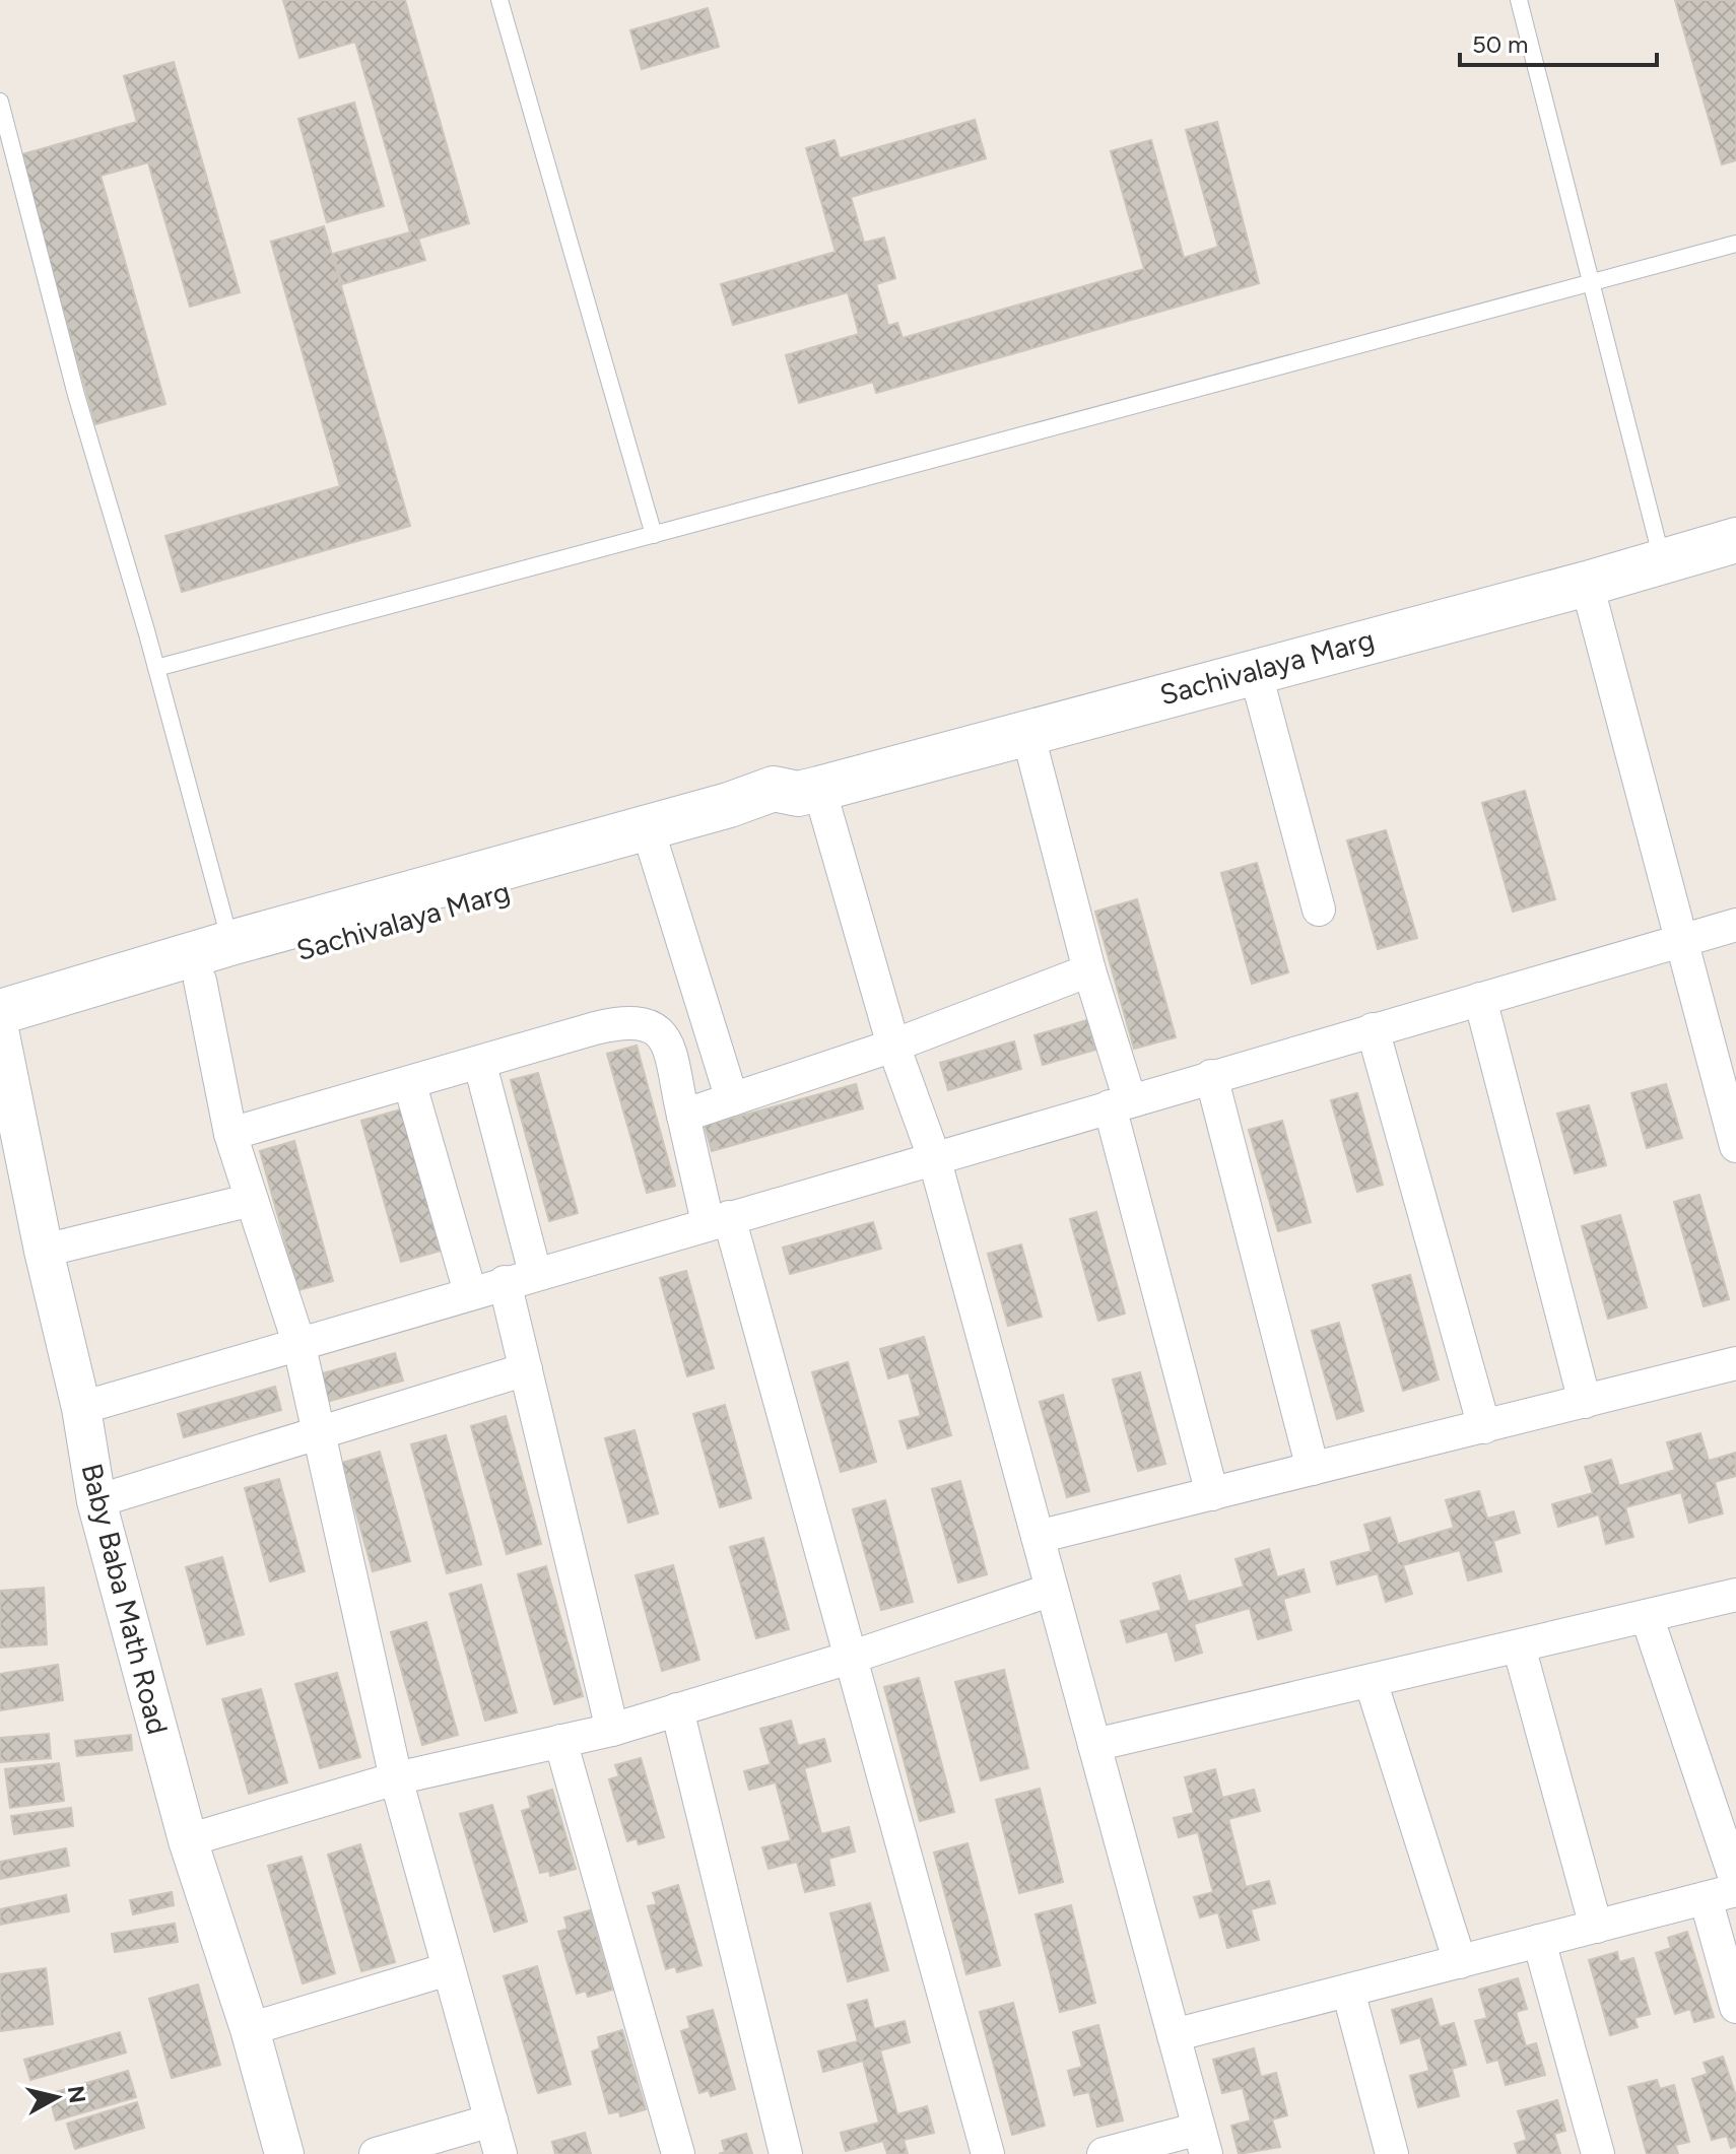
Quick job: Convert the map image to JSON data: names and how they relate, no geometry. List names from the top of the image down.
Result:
{
  "streets": {
    "main road": ["Sachivalaya Marg"],
    "street": ["Baby Baba Math Road"]
  },
  "crossings": [
    ["Sachivalaya Marg", "Baby Baba Math Road"]
  ],
  "scale_bar": "50 m",
  "north": "right"
}
